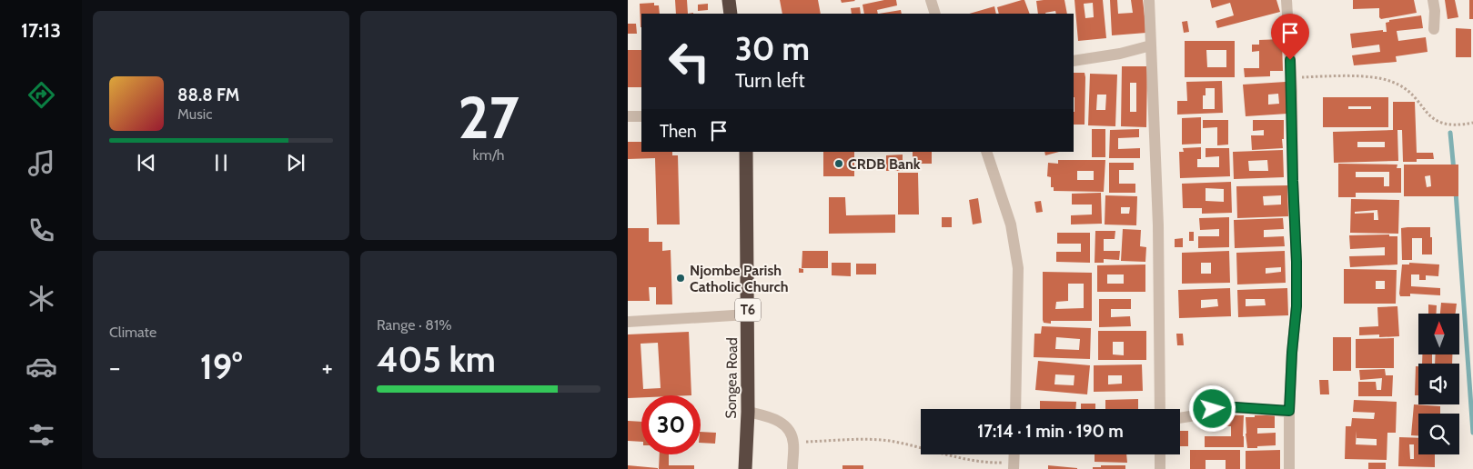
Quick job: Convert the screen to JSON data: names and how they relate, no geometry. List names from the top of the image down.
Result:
{
  "streets": {
    "highway": ["T6", "Songea Road"]
  },
  "places": ["CRDB Bank", "Njombe Parish Catholic Church"],
  "north": "top",
  "page": {
    "tabs": "17:13",
    "tile": [
      ["27", "km/h"],
      "Climate",
      ["Range · 81%", "405 km"]
    ],
    "turn": ["30 m", "Turn left"],
    "song": ["88.8 FM", "Music"],
    "then": "Then",
    "heat": ["−", "19°", "+"],
    "limit": "30",
    "trip": "17:14 · 1 min · 190 m"
  }
}
